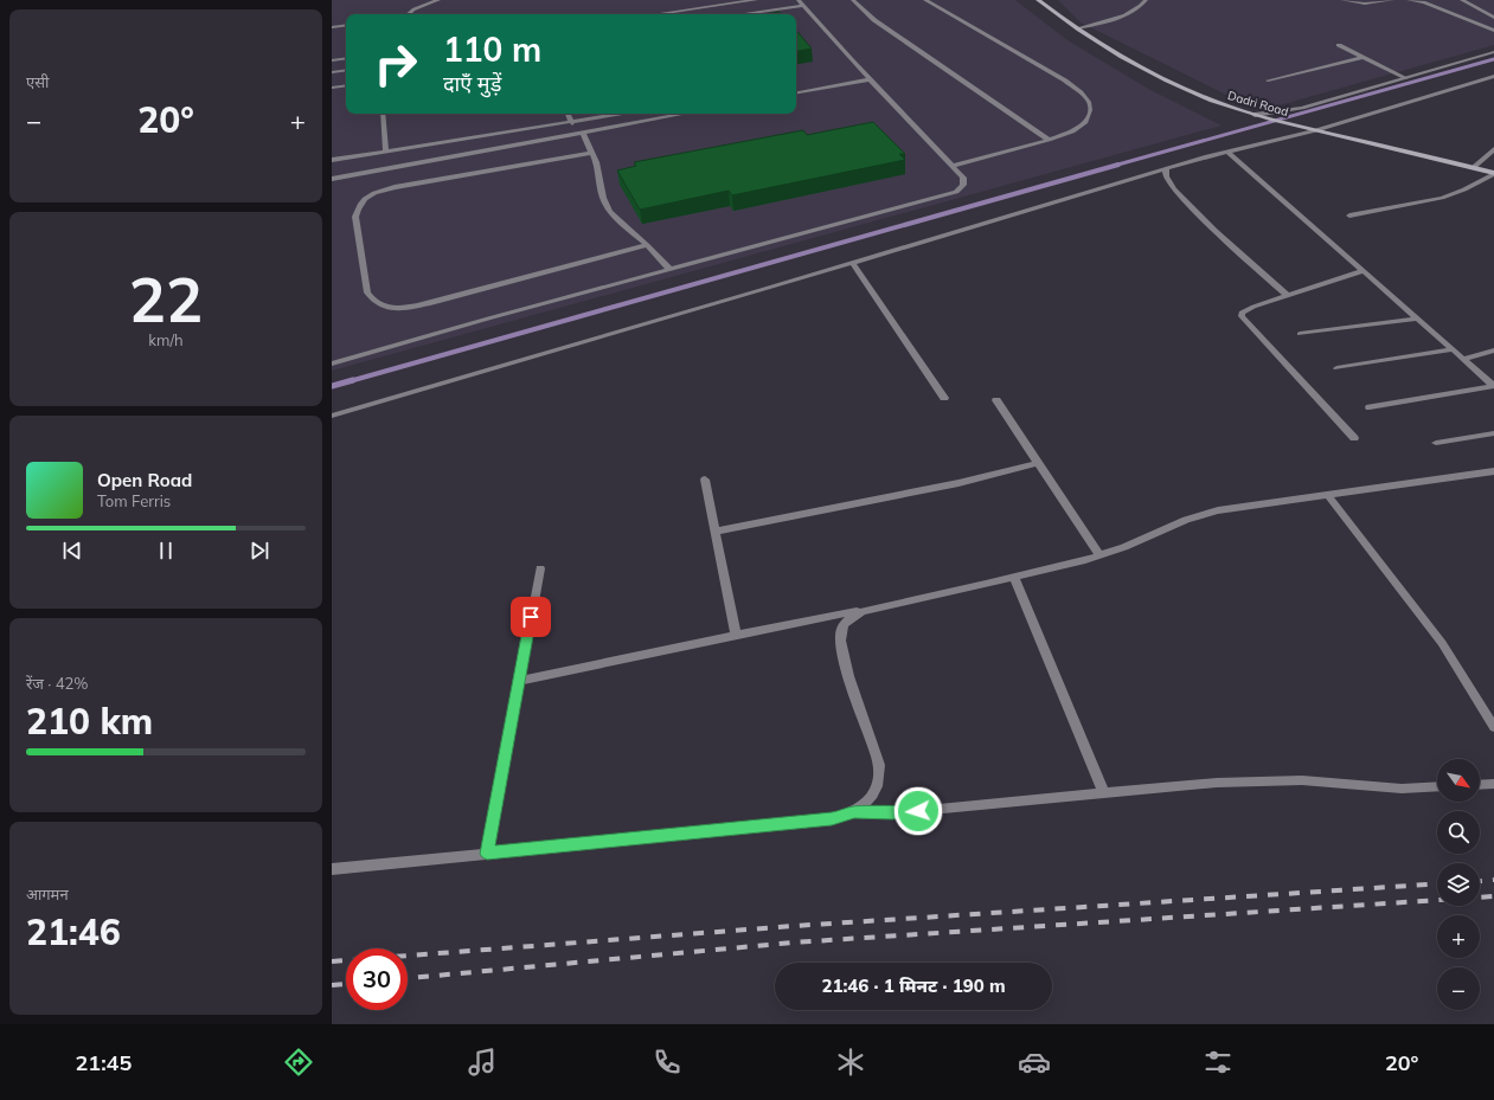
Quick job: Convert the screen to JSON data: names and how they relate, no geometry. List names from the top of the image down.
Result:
{
  "streets": {
    "main road": ["Dadri Road"]
  },
  "north": "bottom right",
  "page": {
    "tile": [
      "एसी",
      ["22", "km/h"],
      ["रेंज · 42%", "210 km"],
      ["आगमन", "21:46"]
    ],
    "turn": ["110 m", "दाएँ मुड़ें"],
    "heat": ["−", "20°", "+"],
    "song": ["Open Road", "Tom Ferris"],
    "map_buttons": ["+", "−"],
    "limit": "30",
    "trip": "21:46 · 1 मिनट · 190 m",
    "tabs": ["21:45", "20°"]
  }
}
